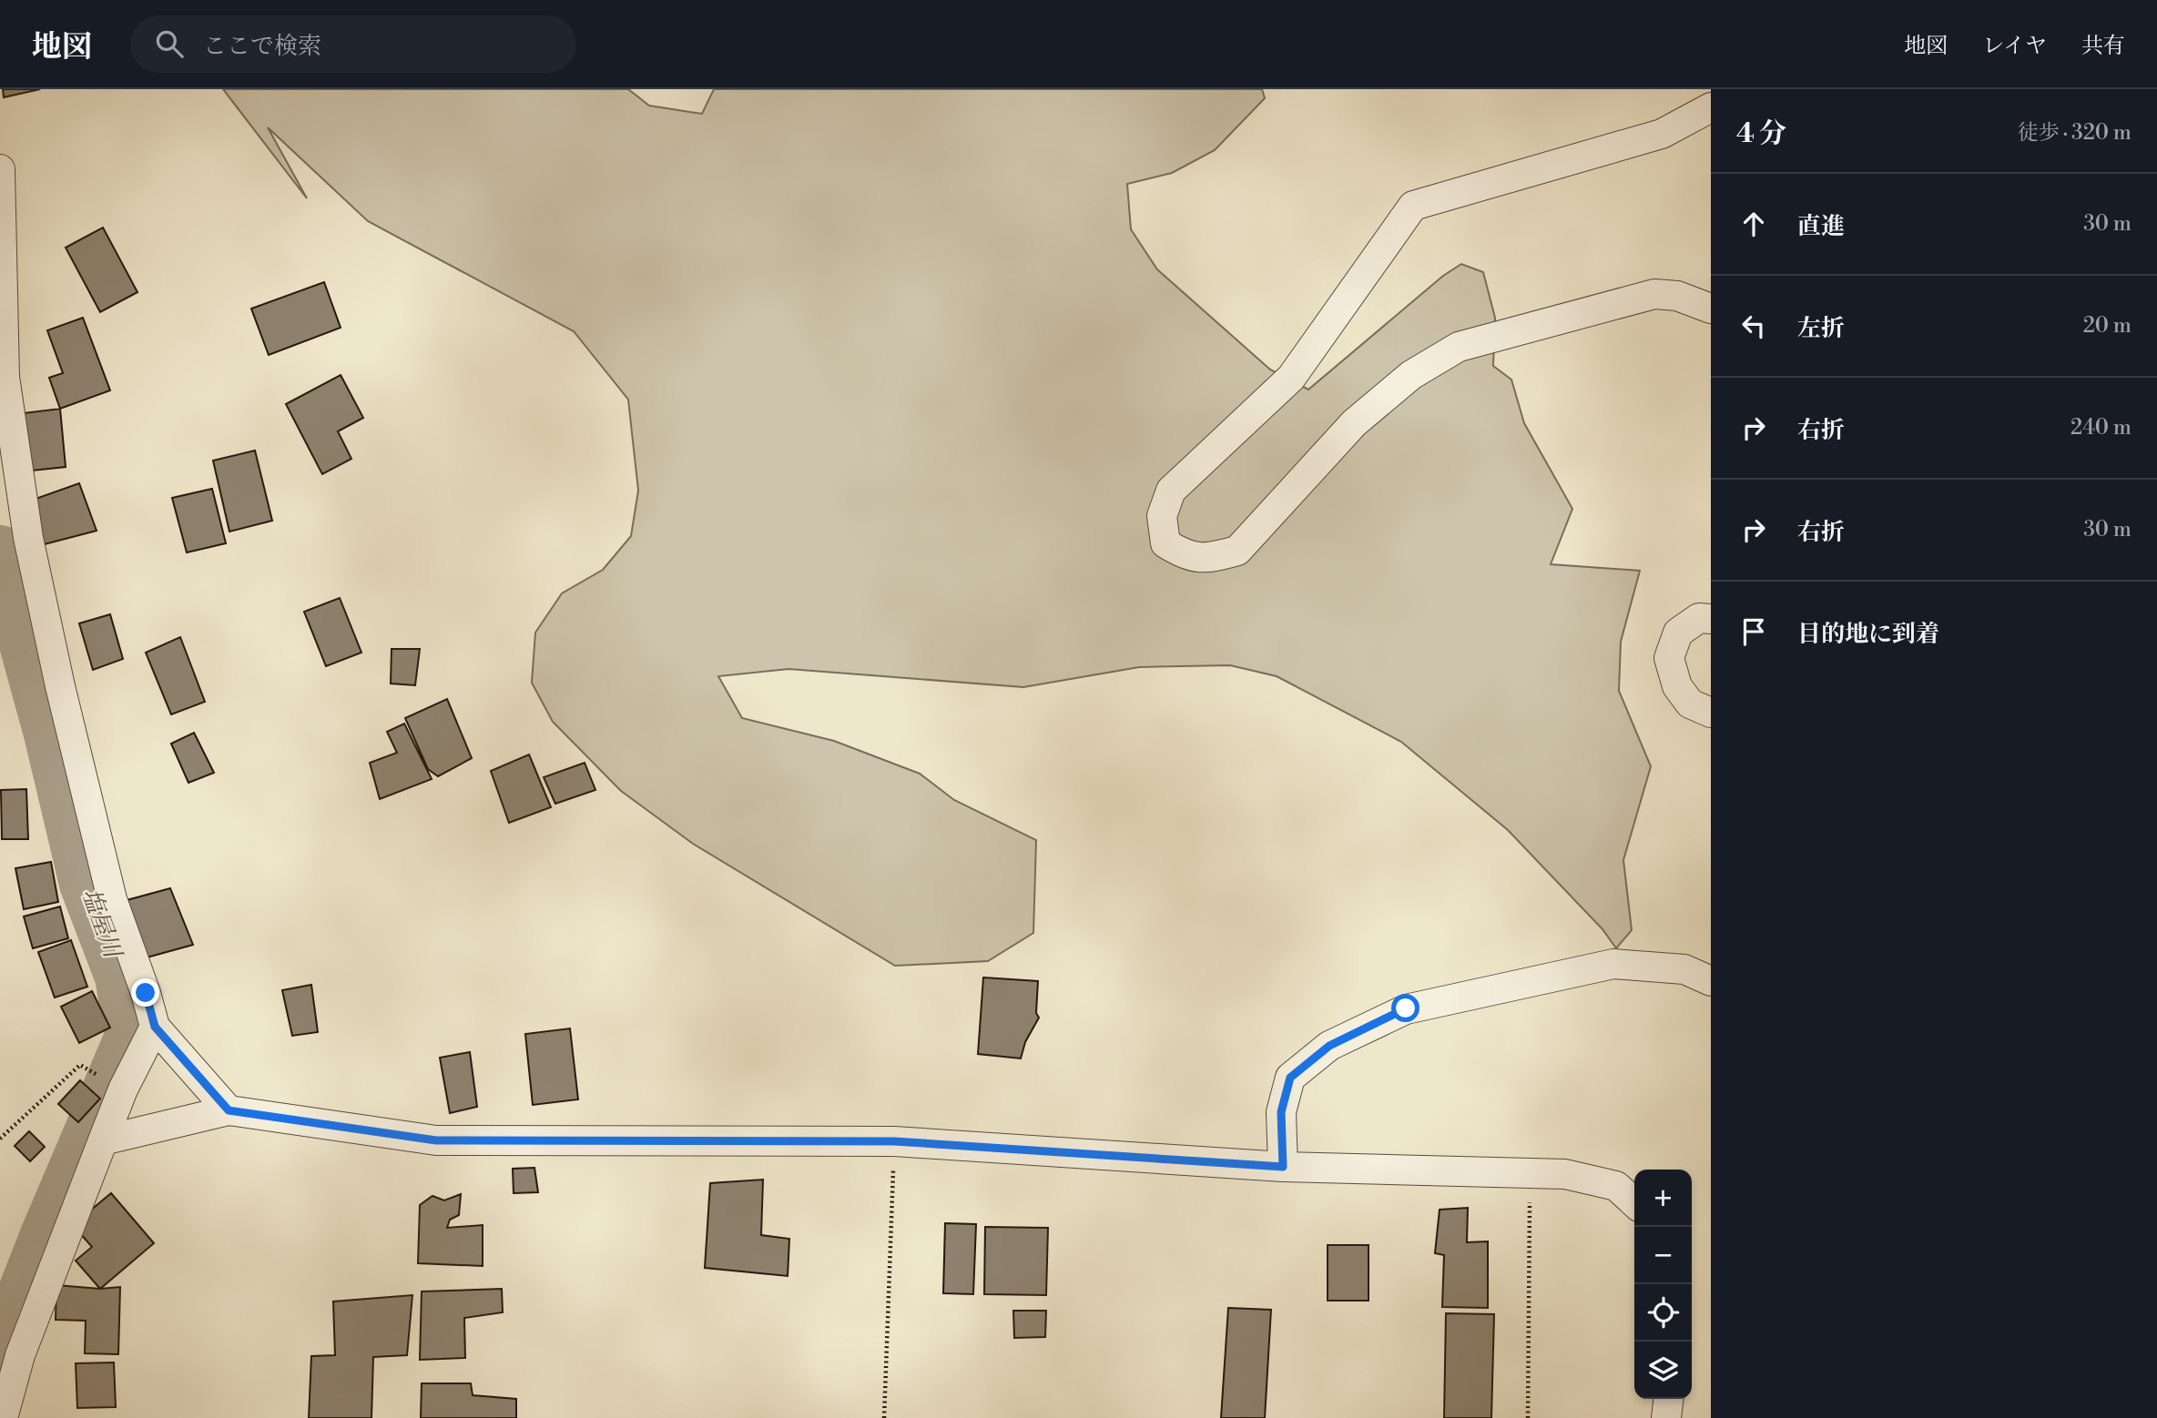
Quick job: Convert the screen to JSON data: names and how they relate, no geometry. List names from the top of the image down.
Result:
{
  "water": ["塩屋川"],
  "page": {
    "header": "地図",
    "search": "ここで検索",
    "nav": ["地図", "レイヤ", "共有"],
    "heading": ["4 分", "徒歩 · 320 m"],
    "list": [
      ["直進", "30 m"],
      ["左折", "20 m"],
      ["右折", "240 m"],
      ["右折", "30 m"],
      "目的地に到着"
    ],
    "map_buttons": ["+", "−"]
  }
}
